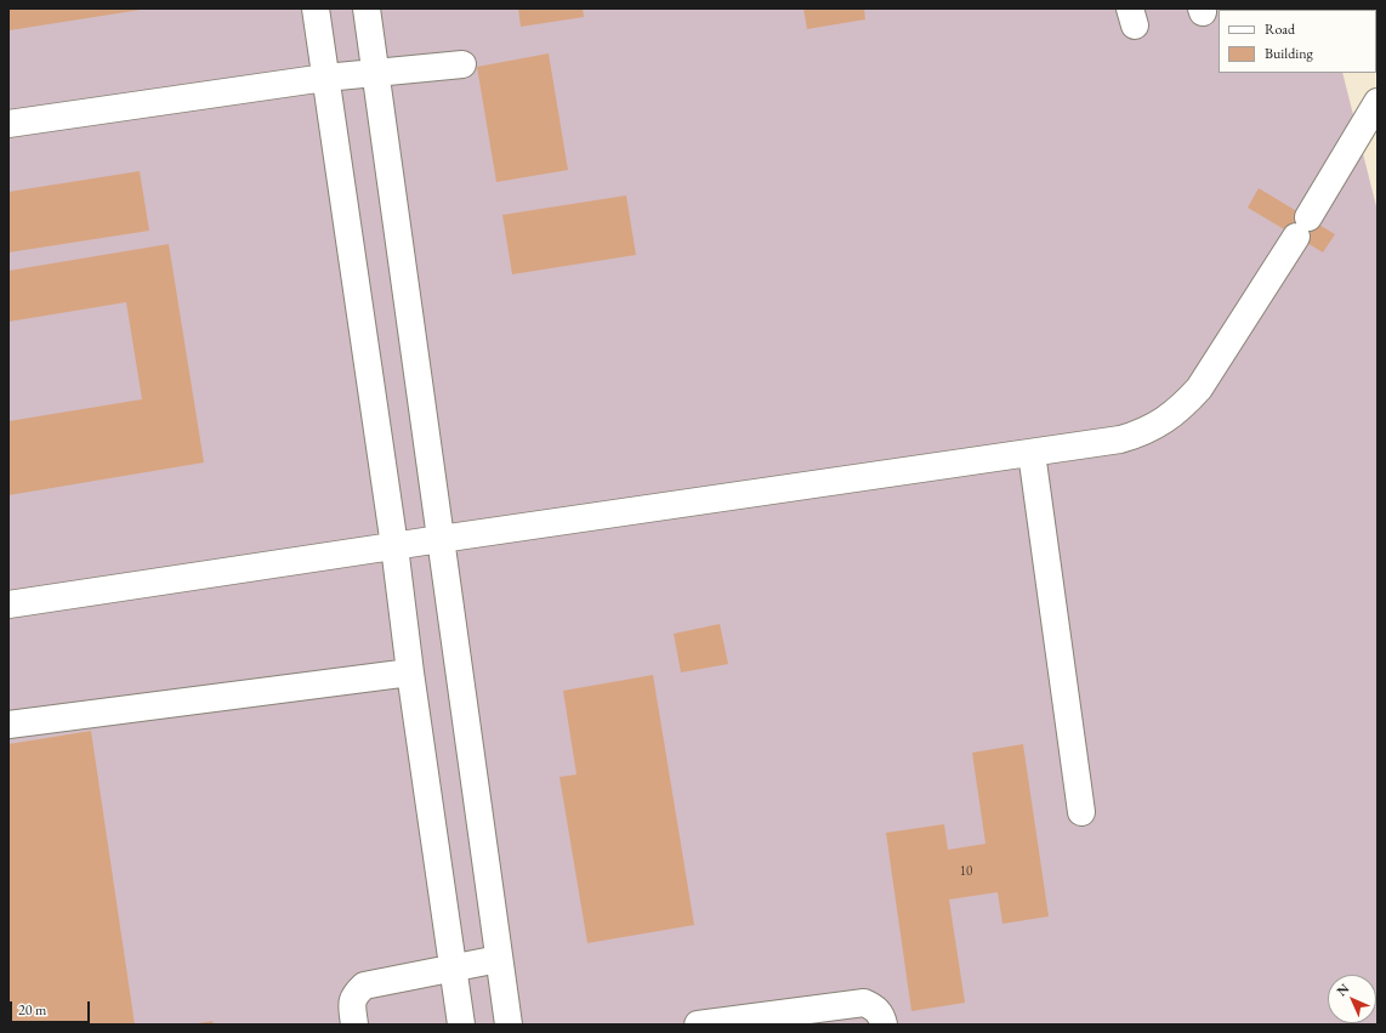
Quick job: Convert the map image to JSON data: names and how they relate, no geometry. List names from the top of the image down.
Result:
{
  "house_numbers": ["10"],
  "legend": ["Road", "Building"],
  "scale_bar": "20 m",
  "north": "top left"
}
